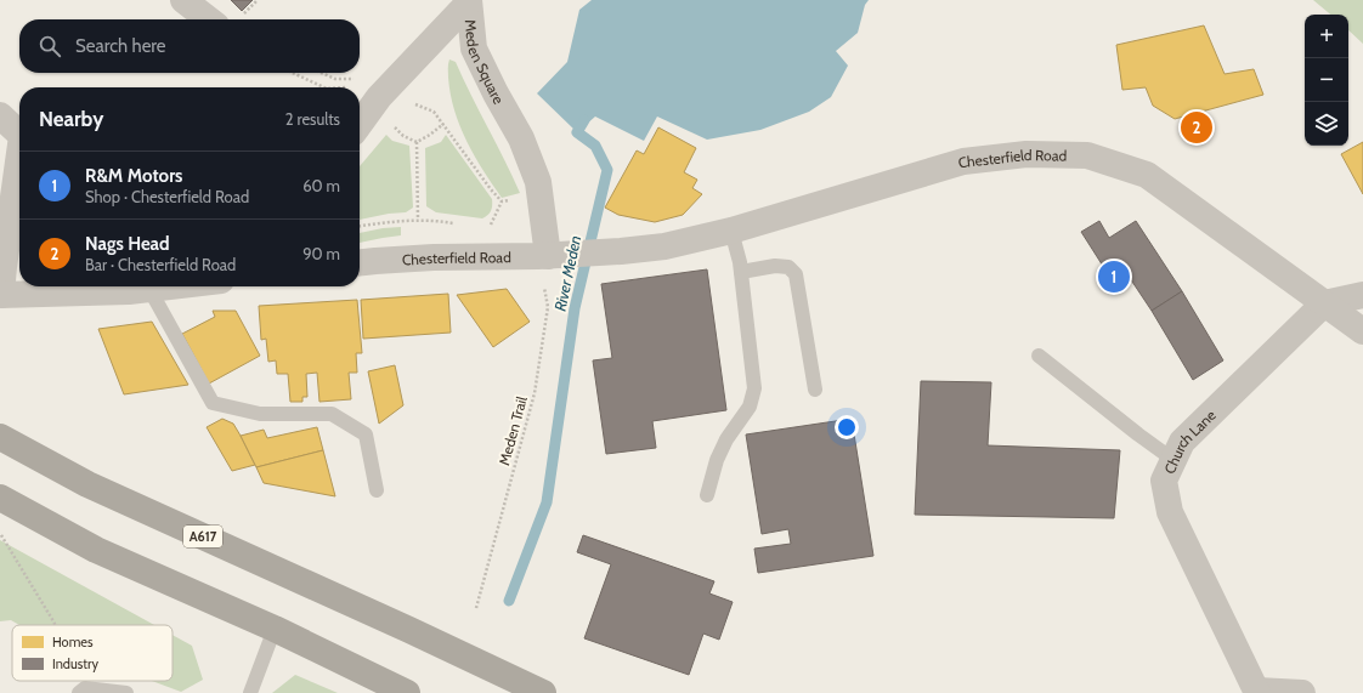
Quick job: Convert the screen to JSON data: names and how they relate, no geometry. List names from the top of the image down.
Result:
{
  "streets": {
    "highway": ["A617"],
    "street": ["Meden Square", "Chesterfield Road", "Church Lane"],
    "path": ["Meden Trail"]
  },
  "crossings": [
    ["Meden Square", "Chesterfield Road"],
    ["Meden Square", "Meden Trail"],
    ["Chesterfield Road", "Meden Trail"],
    ["Chesterfield Road", "Church Lane"]
  ],
  "water": ["River Meden"],
  "legend": ["Homes", "Industry"],
  "page": {
    "map_buttons": ["+", "−"],
    "search": "Search here",
    "heading": ["Nearby", "2 results"],
    "pins": ["2", "1"],
    "list": [
      {
        "mark": "1",
        "name": "R&M Motors",
        "note": "Shop · Chesterfield Road",
        "value": "60 m"
      },
      {
        "mark": "2",
        "name": "Nags Head",
        "note": "Bar · Chesterfield Road",
        "value": "90 m"
      }
    ]
  }
}
